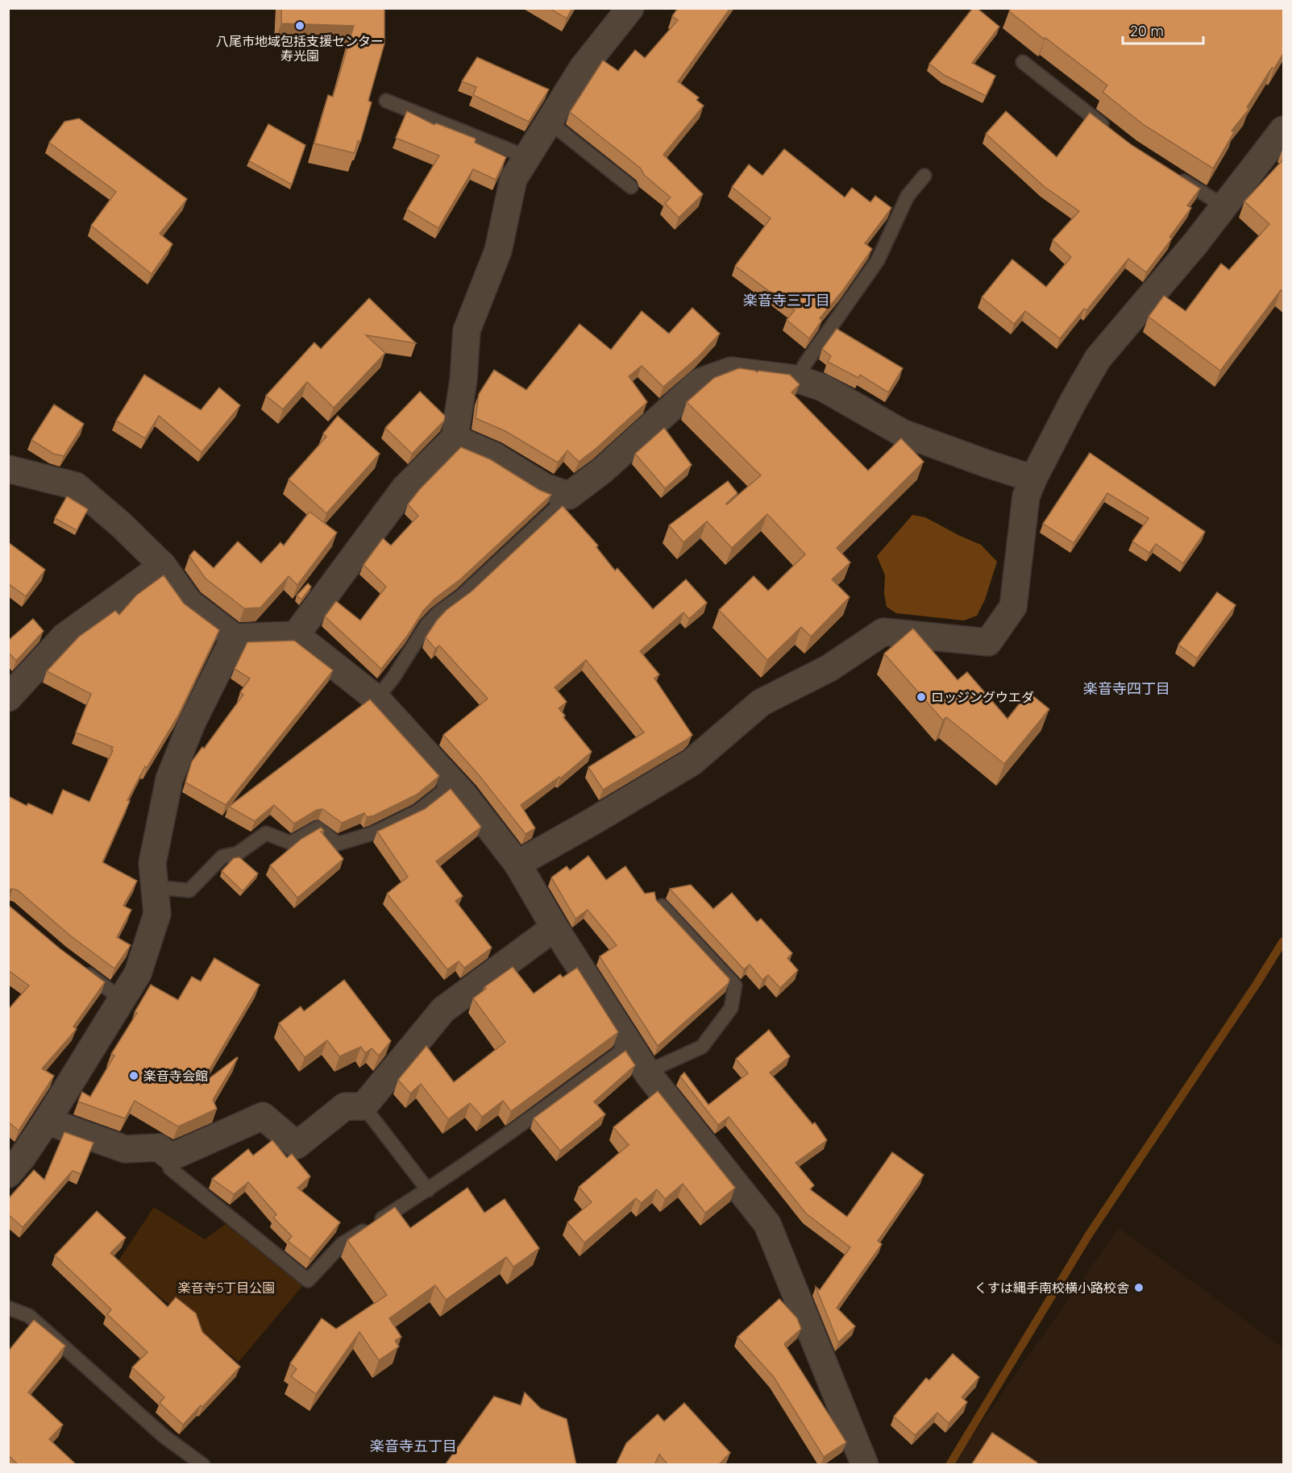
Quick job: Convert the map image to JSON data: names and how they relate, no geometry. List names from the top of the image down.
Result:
{
  "districts": ["楽音寺三丁目", "楽音寺四丁目", "楽音寺五丁目"],
  "parks": ["楽音寺5丁目公園"],
  "places": [
    "八尾市地域包括支援センター 寿光園",
    "ロッジングウエダ",
    "楽音寺会館",
    "くすは縄手南校横小路校舎"
  ],
  "scale_bar": "20 m"
}
